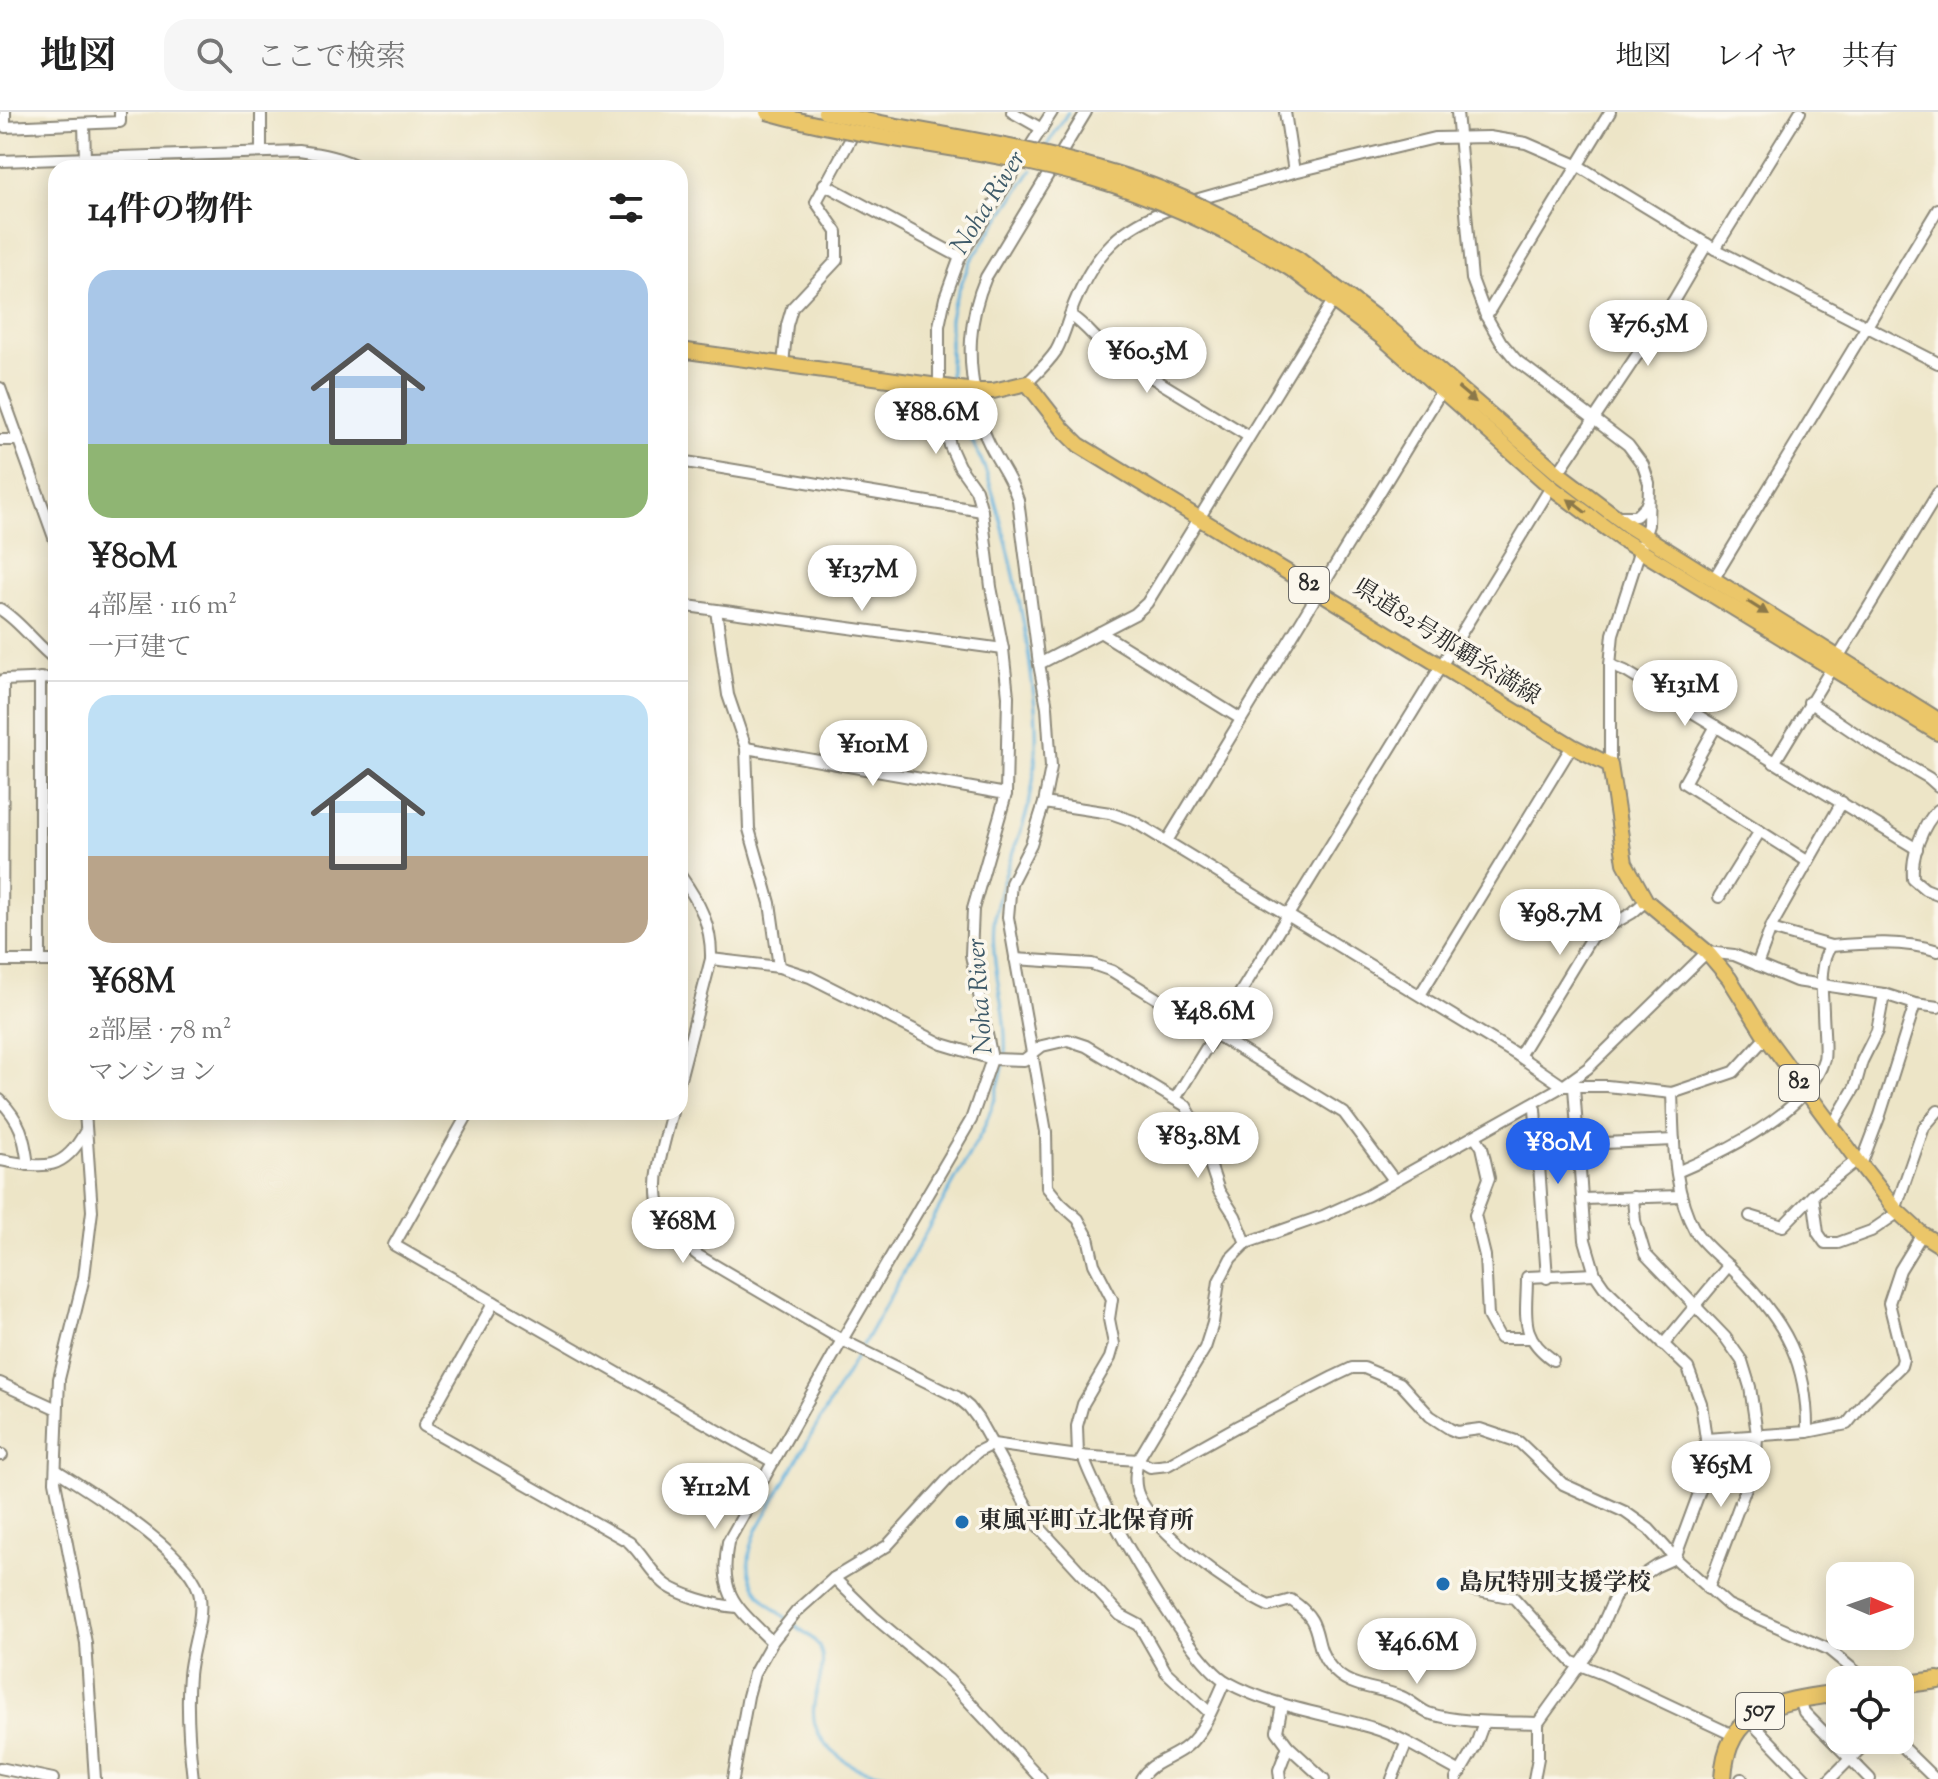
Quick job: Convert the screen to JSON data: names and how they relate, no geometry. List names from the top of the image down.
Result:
{
  "streets": {
    "highway": ["507"],
    "main road": ["82", "県道82号那覇糸満線"]
  },
  "crossings": [
    ["82", "県道82号那覇糸満線"]
  ],
  "water": ["Noha River"],
  "places": ["東風平町立北保育所", "島尻特別支援学校"],
  "north": "right",
  "page": {
    "header": "地図",
    "search": "ここで検索",
    "nav": ["地図", "レイヤ", "共有"],
    "heading": "14件の物件",
    "list": [
      {
        "name": "¥80M",
        "note": "4部屋 · 116 m² · 一戸建て"
      },
      {
        "name": "¥68M",
        "note": "2部屋 · 78 m² · マンション"
      }
    ],
    "price": [
      "¥76.5M",
      "¥60.5M",
      "¥88.6M",
      "¥137M",
      "¥131M",
      "¥101M",
      "¥98.7M",
      "¥48.6M",
      "¥83.8M",
      "¥80M",
      "¥68M",
      "¥65M",
      "¥112M",
      "¥46.6M"
    ]
  }
}
